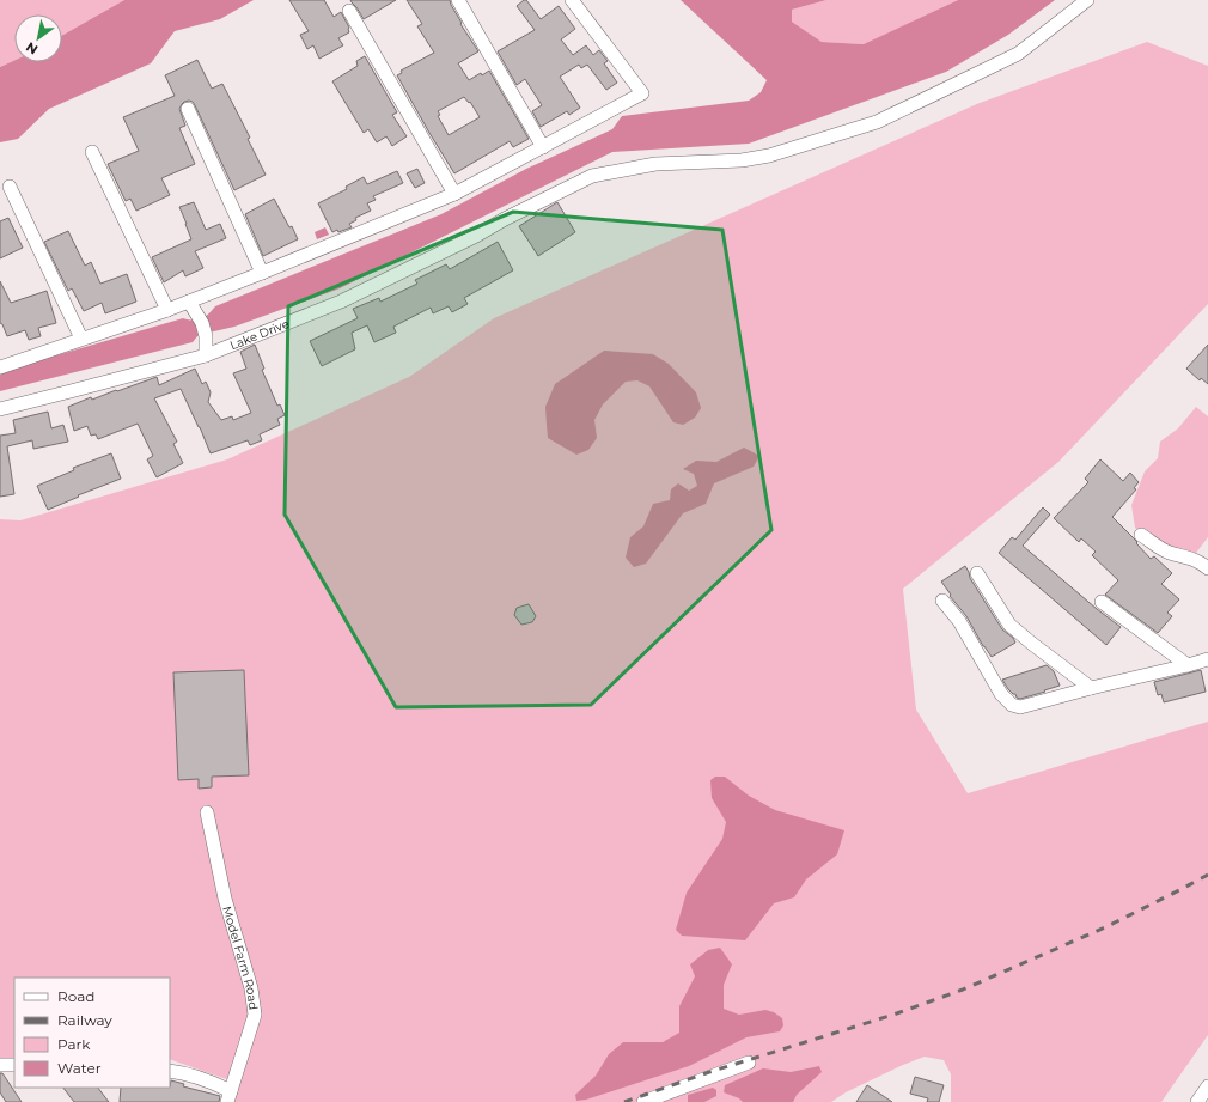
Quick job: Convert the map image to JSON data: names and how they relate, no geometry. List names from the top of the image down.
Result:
{
  "streets": {
    "street": ["Lake Drive", "Model Farm Road"]
  },
  "legend": [
    "Road",
    "Railway",
    "Park",
    "Water"
  ],
  "north": "bottom left"
}
